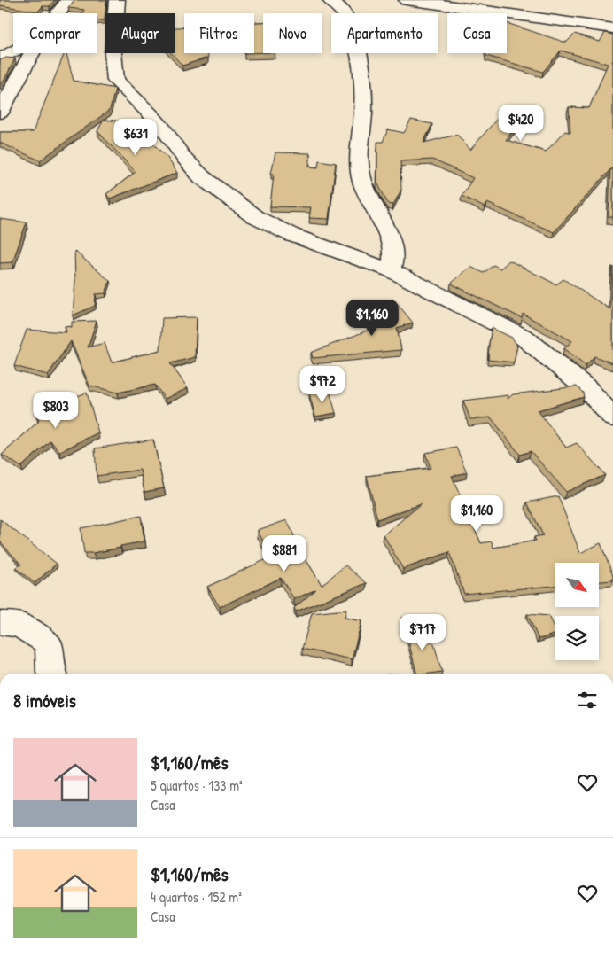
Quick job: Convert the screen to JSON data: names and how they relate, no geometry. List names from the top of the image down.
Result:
{
  "north": "bottom right",
  "page": {
    "chip": [
      "Comprar",
      "Alugar",
      "Filtros",
      "Novo",
      "Apartamento",
      "Casa"
    ],
    "price": [
      "$420",
      "$631",
      "$1,160",
      "$972",
      "$803",
      "$1,160",
      "$881",
      "$717"
    ],
    "heading": "8 imóveis",
    "list": [
      {
        "name": "$1,160/mês",
        "note": "5 quartos · 133 m² · Casa"
      },
      {
        "name": "$1,160/mês",
        "note": "4 quartos · 152 m² · Casa"
      }
    ]
  }
}
